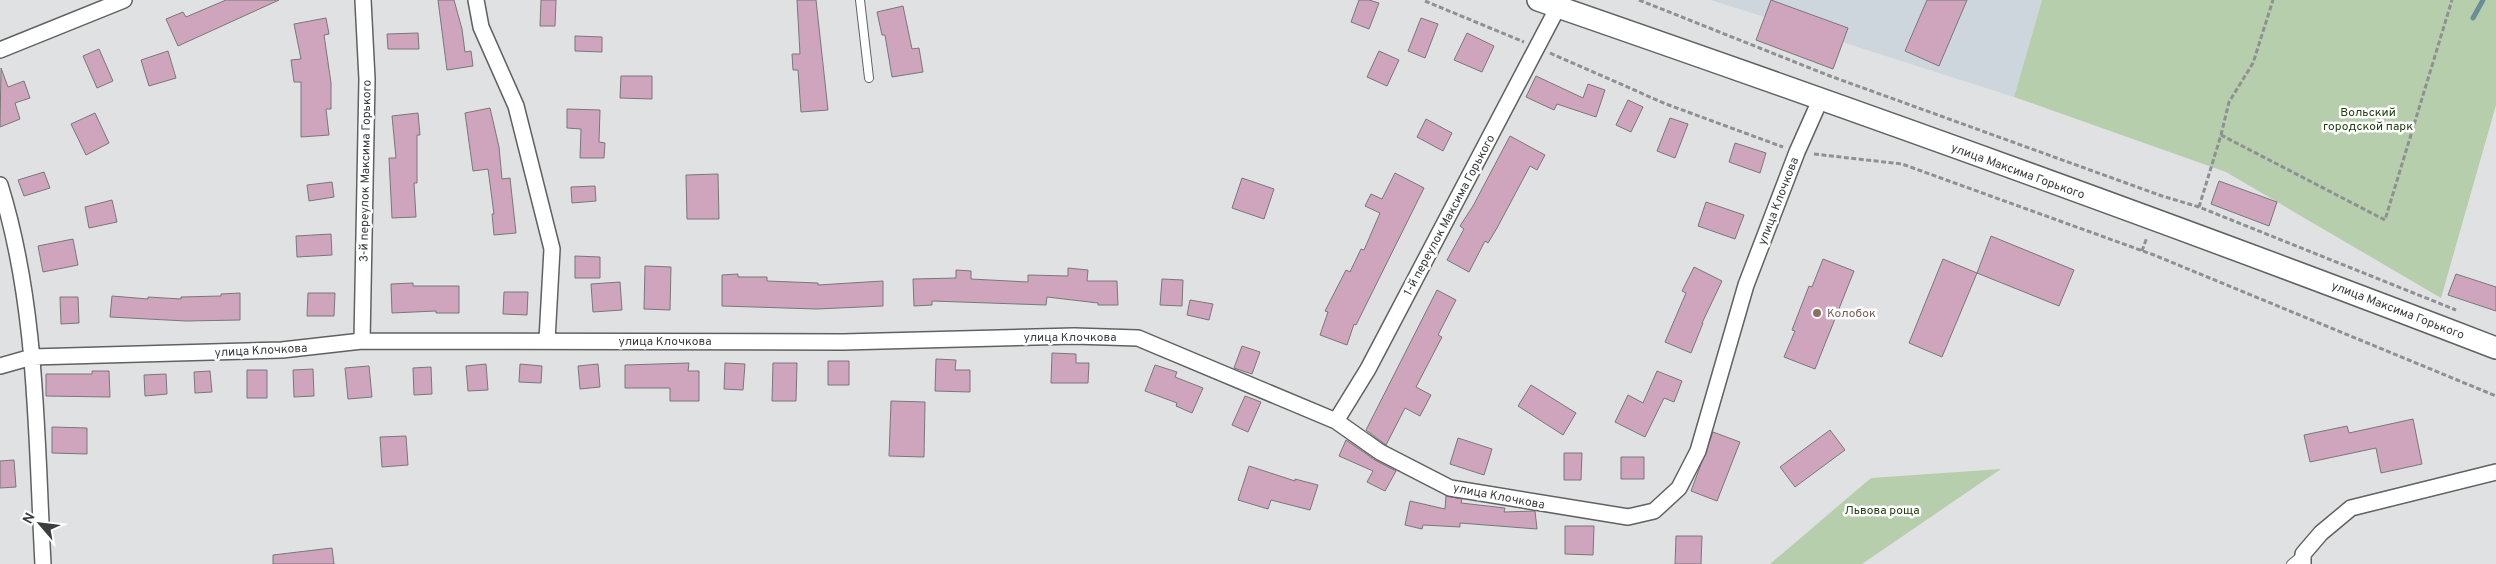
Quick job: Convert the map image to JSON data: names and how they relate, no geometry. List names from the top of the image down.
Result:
{
  "streets": {
    "main road": ["улица Максима Горького"],
    "street": ["3-й переулок Максима Горького", "улица Клочкова", "1-й переулок Максима Горького"]
  },
  "crossings": [
    ["3-й переулок Максима Горького", "улица Клочкова"],
    ["улица Максима Горького", "улица Клочкова"],
    ["улица Максима Горького", "1-й переулок Максима Горького"],
    ["улица Клочкова", "1-й переулок Максима Горького"]
  ],
  "parks": ["Вольский городской парк", "Львова роща"],
  "places": ["Колобок"],
  "north": "top left"
}
